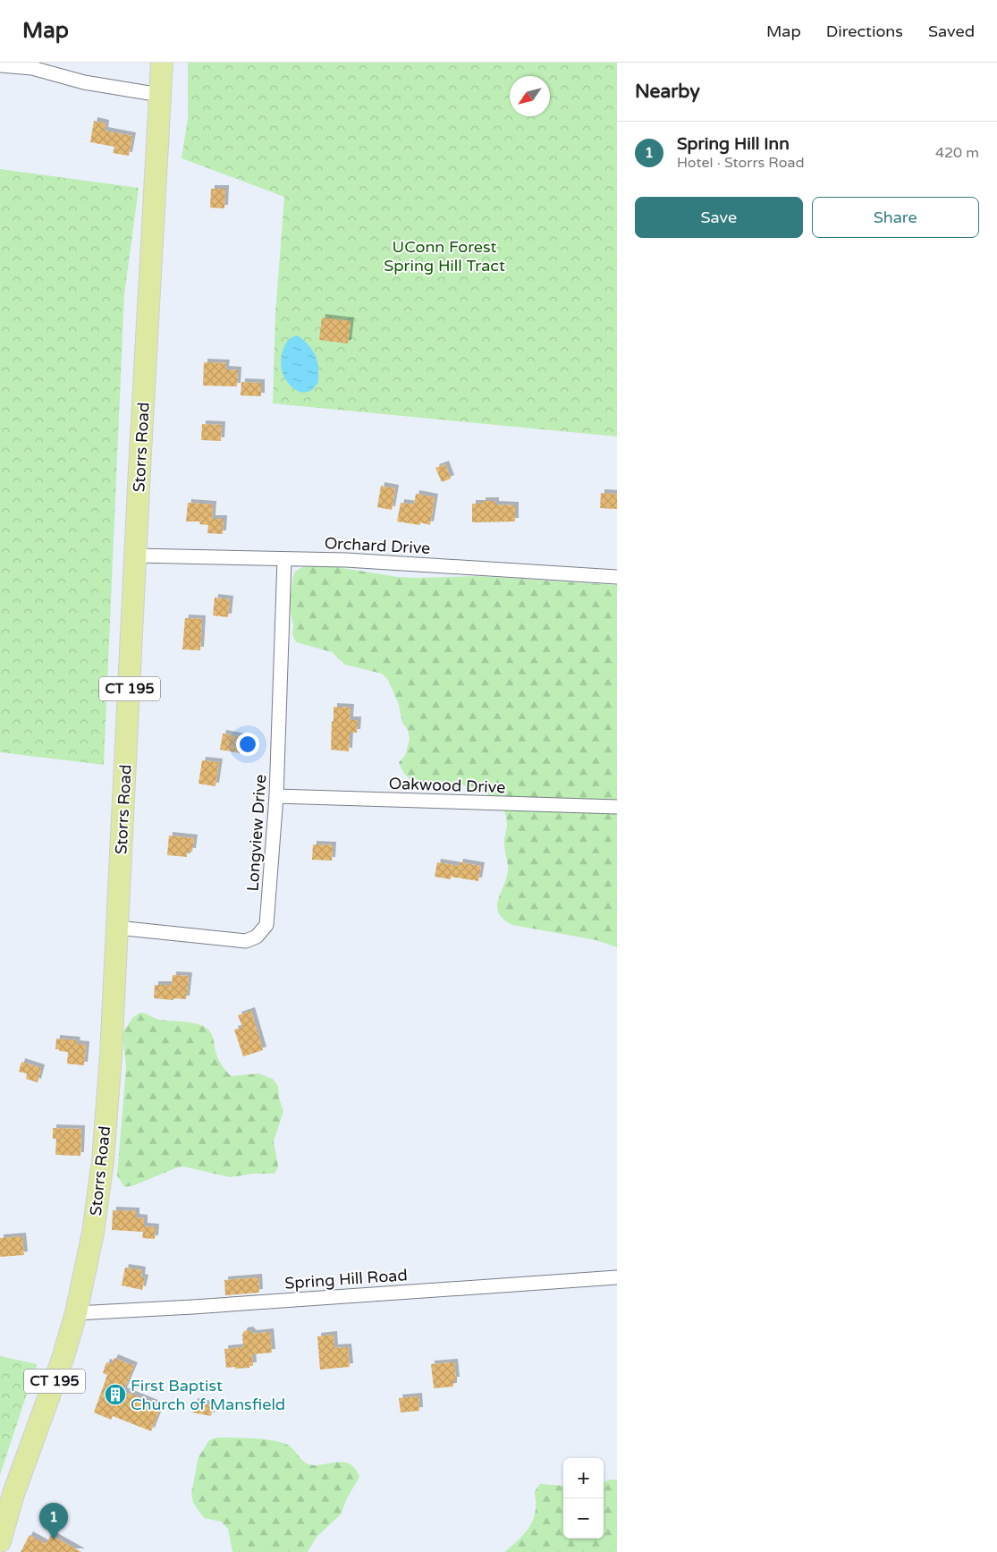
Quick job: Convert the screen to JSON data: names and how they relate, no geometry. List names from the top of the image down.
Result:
{
  "streets": {
    "main road": ["Storrs Road", "CT 195"],
    "street": [
      "Orchard Drive",
      "Oakwood Drive",
      "Longview Drive",
      "Spring Hill Road"
    ]
  },
  "crossings": [
    ["Storrs Road", "Orchard Drive"],
    ["Storrs Road", "Longview Drive"],
    ["Storrs Road", "Spring Hill Road"],
    ["Orchard Drive", "Longview Drive"],
    ["Oakwood Drive", "Longview Drive"]
  ],
  "parks": ["UConn Forest Spring Hill Tract"],
  "places": {
    "building": ["First Baptist Church of Mansfield"]
  },
  "north": "bottom left",
  "page": {
    "header": "Map",
    "nav": ["Map", "Directions", "Saved"],
    "heading": "Nearby",
    "list": [
      {
        "mark": "1",
        "name": "Spring Hill Inn",
        "note": "Hotel · Storrs Road",
        "value": "420 m"
      }
    ],
    "buttons": ["Save", "Share"],
    "map_buttons": ["+", "−"],
    "pins": "1"
  }
}
